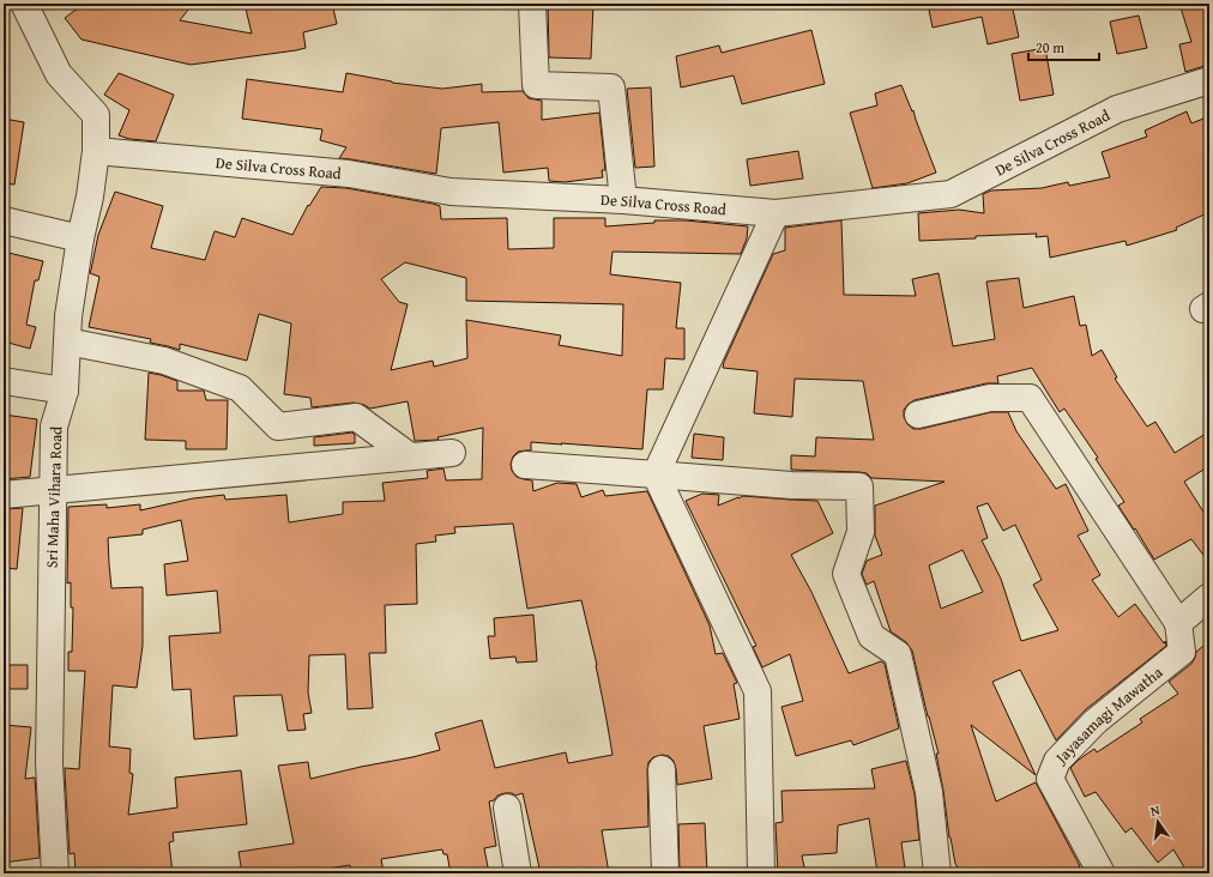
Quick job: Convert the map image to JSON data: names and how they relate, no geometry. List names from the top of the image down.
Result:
{
  "streets": {
    "street": ["De Silva Cross Road", "Sri Maha Vihara Road", "Jayasamagi Mawatha"]
  },
  "crossings": [
    ["De Silva Cross Road", "Sri Maha Vihara Road"]
  ],
  "scale_bar": "20 m",
  "north": "top"
}
